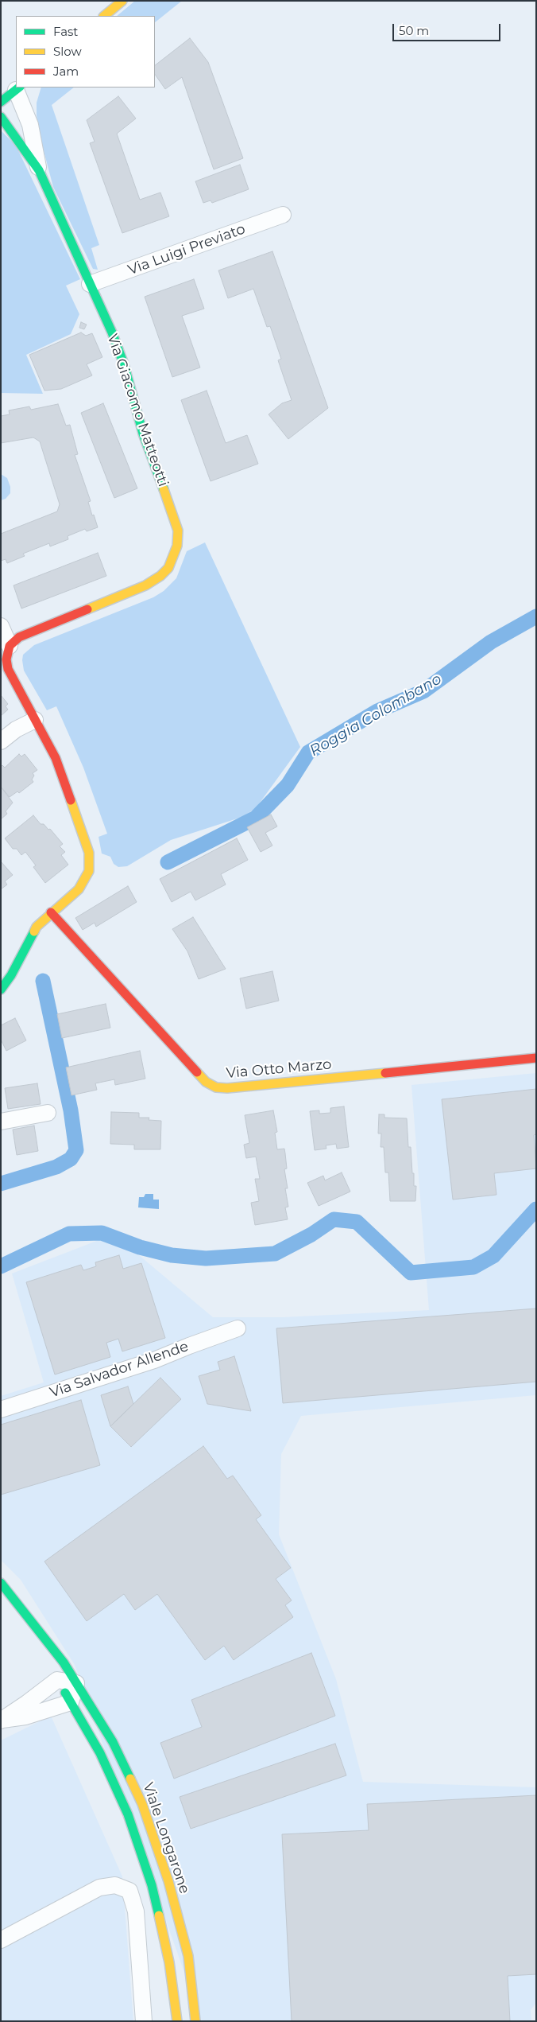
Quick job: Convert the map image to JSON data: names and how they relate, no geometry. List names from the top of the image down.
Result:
{
  "streets": {
    "street": [
      "Via Luigi Previato",
      "Via Giacomo Matteotti",
      "Via Otto Marzo",
      "Via Salvador Allende",
      "Viale Longarone"
    ]
  },
  "crossings": [
    ["Via Luigi Previato", "Via Giacomo Matteotti"]
  ],
  "water": ["Roggia Colombano"],
  "legend": ["Fast", "Slow", "Jam"],
  "scale_bar": "50 m"
}
